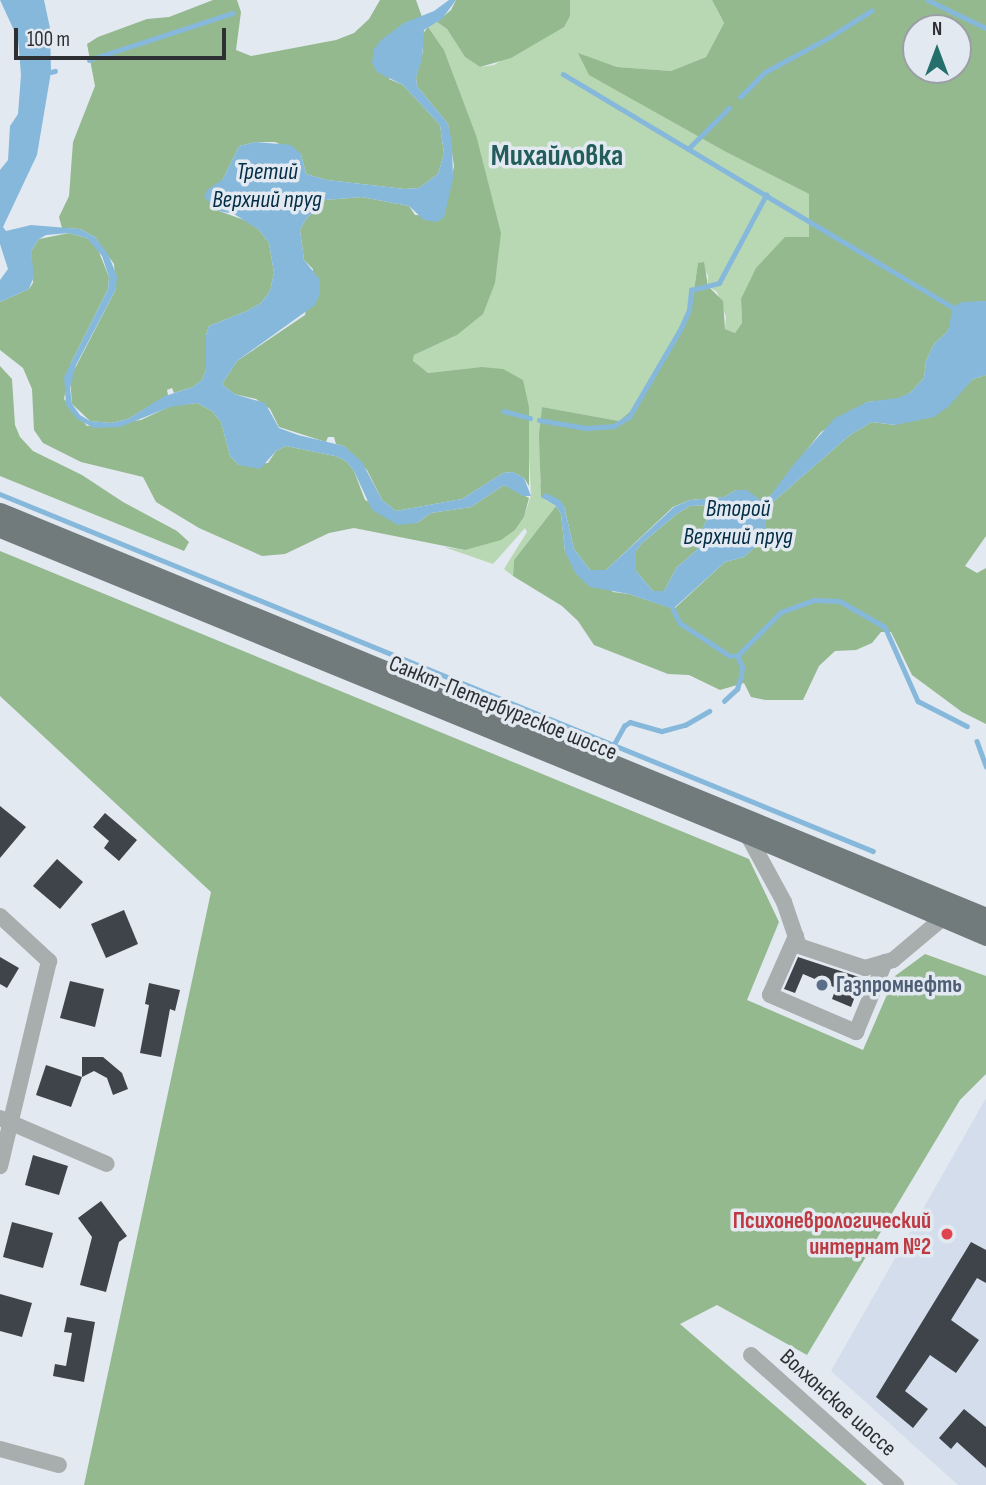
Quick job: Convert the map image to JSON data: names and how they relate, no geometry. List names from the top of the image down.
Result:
{
  "streets": {
    "main road": ["Санкт-Петербургское шоссе"],
    "lane": ["Волхонское шоссе"]
  },
  "districts": ["Михайловка"],
  "water": ["Третий Верхний пруд", "Второй Верхний пруд"],
  "places": ["Газпромнефть", "Психоневрологический интернат №2"],
  "scale_bar": "100 m",
  "north": "top"
}
